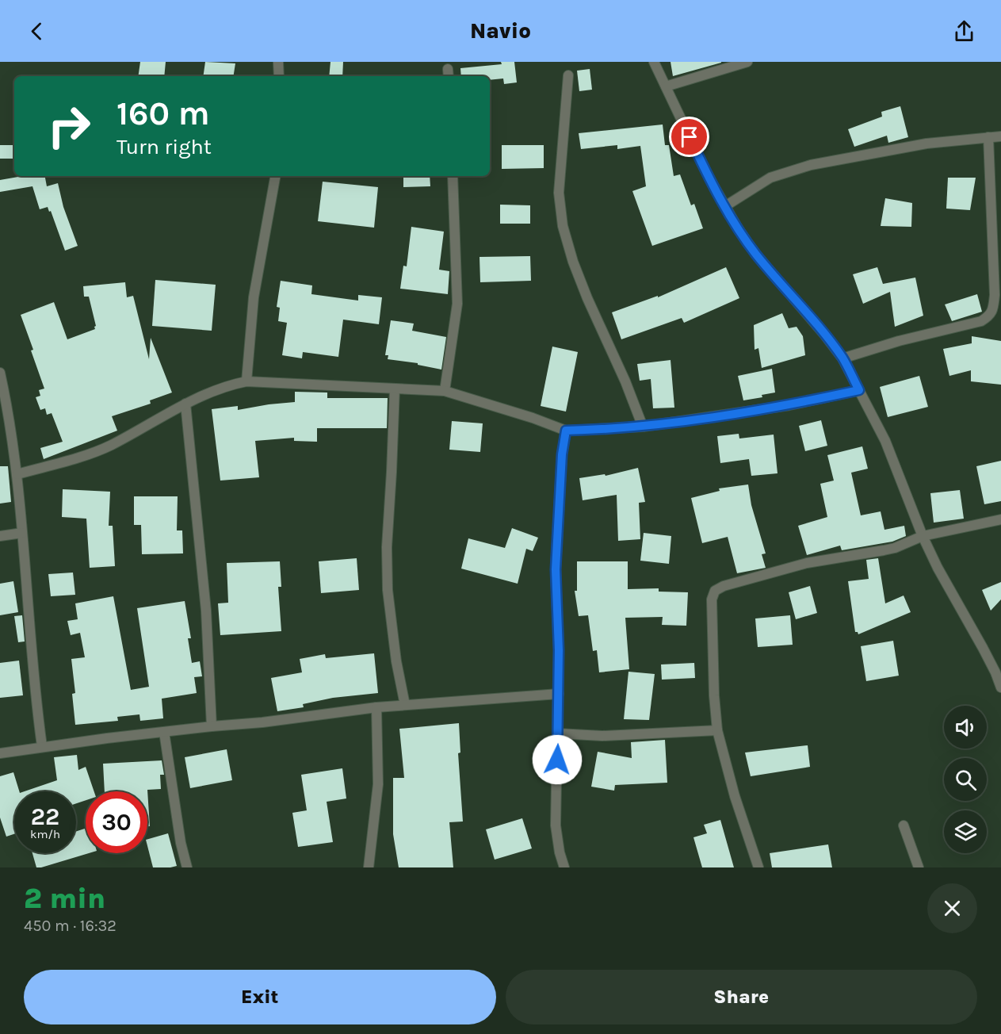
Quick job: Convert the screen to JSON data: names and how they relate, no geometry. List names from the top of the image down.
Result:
{
  "page": {
    "header": "Navio",
    "turn": ["160 m", "Turn right"],
    "speed": "22 km/h",
    "limit": "30",
    "heading": ["2 min", "450 m · 16:32"],
    "buttons": ["Exit", "Share"]
  }
}
